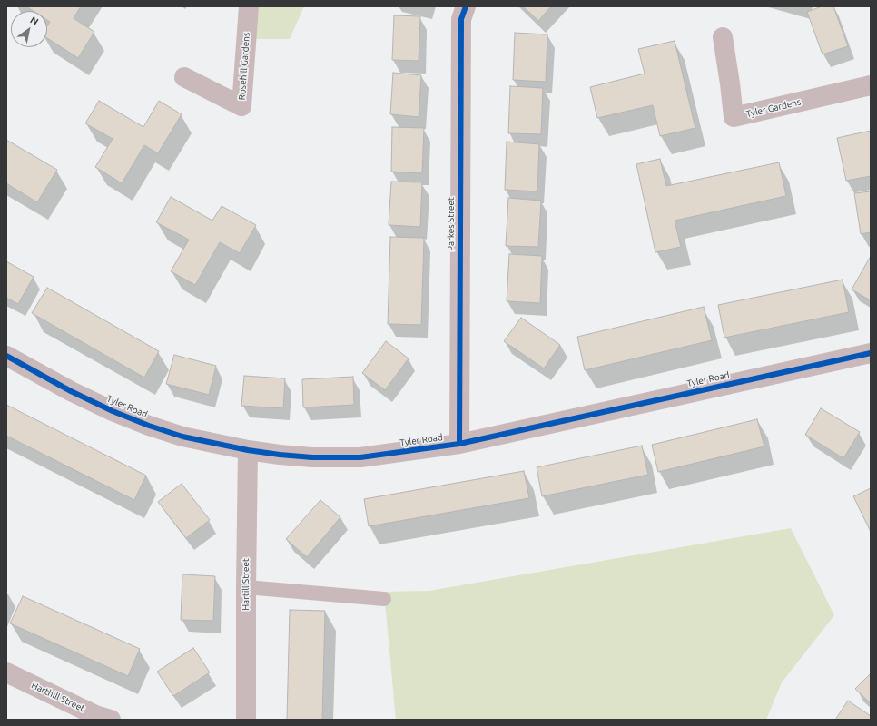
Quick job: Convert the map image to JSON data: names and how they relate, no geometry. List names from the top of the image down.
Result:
{
  "streets": {
    "street": [
      "Rosehill Gardens",
      "Tyler Gardens",
      "Parkes Street",
      "Tyler Road",
      "Hartill Street",
      "Harthill Street"
    ]
  },
  "crossings": [
    ["Parkes Street", "Tyler Road"],
    ["Tyler Road", "Hartill Street"]
  ],
  "north": "top right"
}
